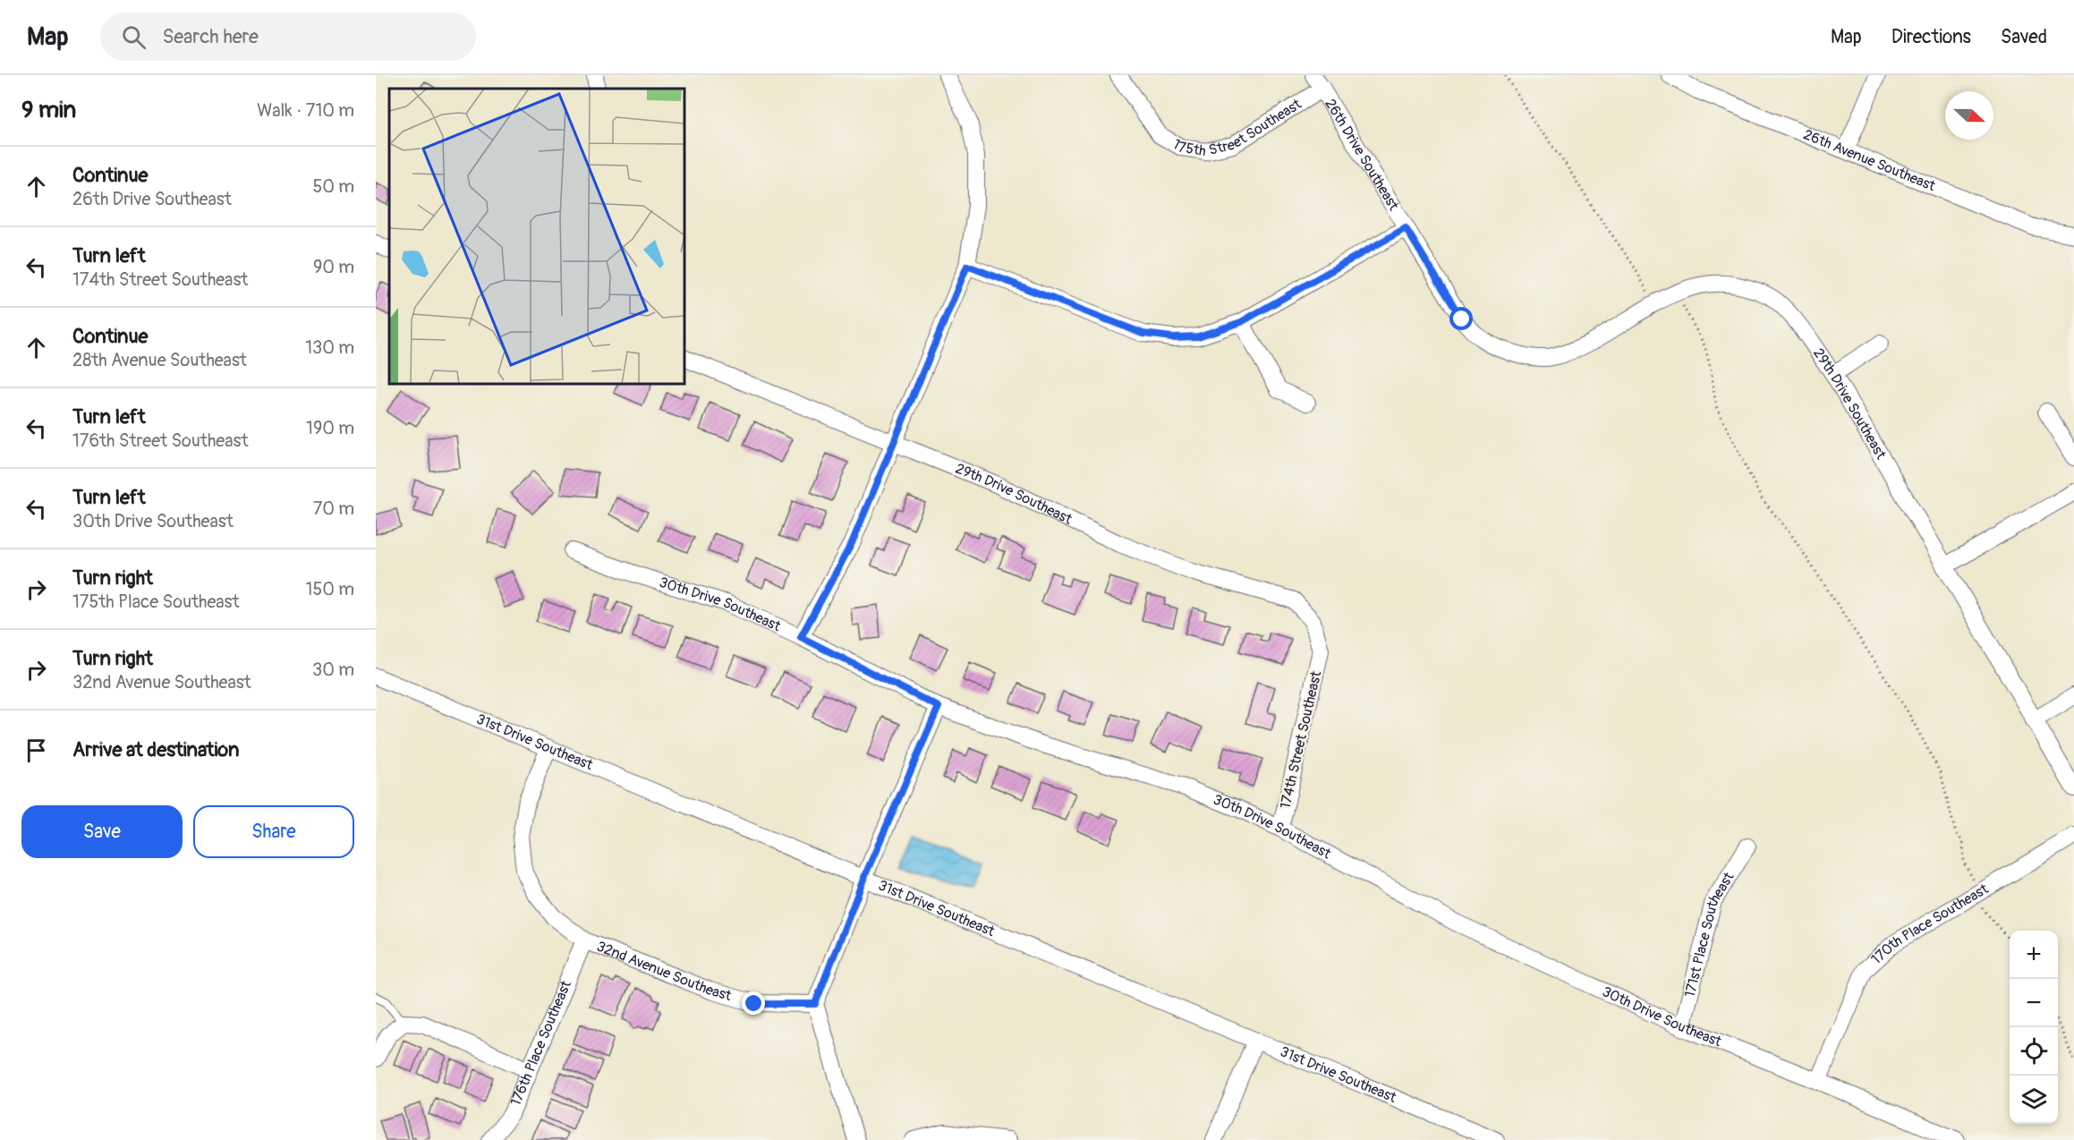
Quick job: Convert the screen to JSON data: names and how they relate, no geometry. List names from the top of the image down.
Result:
{
  "streets": {
    "street": [
      "175th Street Southeast",
      "26th Drive Southeast",
      "26th Avenue Southeast",
      "29th Drive Southeast",
      "30th Drive Southeast",
      "174th Street Southeast",
      "31st Drive Southeast",
      "170th Place Southeast",
      "171st Place Southeast",
      "32nd Avenue Southeast",
      "176th Place Southeast"
    ]
  },
  "crossings": [
    ["175th Street Southeast", "26th Drive Southeast"],
    ["26th Drive Southeast", "29th Drive Southeast"],
    ["29th Drive Southeast", "174th Street Southeast"],
    ["30th Drive Southeast", "174th Street Southeast"],
    ["30th Drive Southeast", "170th Place Southeast"],
    ["30th Drive Southeast", "171st Place Southeast"],
    ["31st Drive Southeast", "32nd Avenue Southeast"],
    ["32nd Avenue Southeast", "176th Place Southeast"]
  ],
  "north": "right",
  "page": {
    "header": "Map",
    "search": "Search here",
    "nav": ["Map", "Directions", "Saved"],
    "heading": ["9 min", "Walk · 710 m"],
    "list": [
      ["Continue", "26th Drive Southeast", "50 m"],
      ["Turn left", "174th Street Southeast", "90 m"],
      ["Continue", "28th Avenue Southeast", "130 m"],
      ["Turn left", "176th Street Southeast", "190 m"],
      ["Turn left", "30th Drive Southeast", "70 m"],
      ["Turn right", "175th Place Southeast", "150 m"],
      ["Turn right", "32nd Avenue Southeast", "30 m"],
      "Arrive at destination"
    ],
    "buttons": ["Save", "Share"],
    "map_buttons": ["+", "−"]
  }
}
